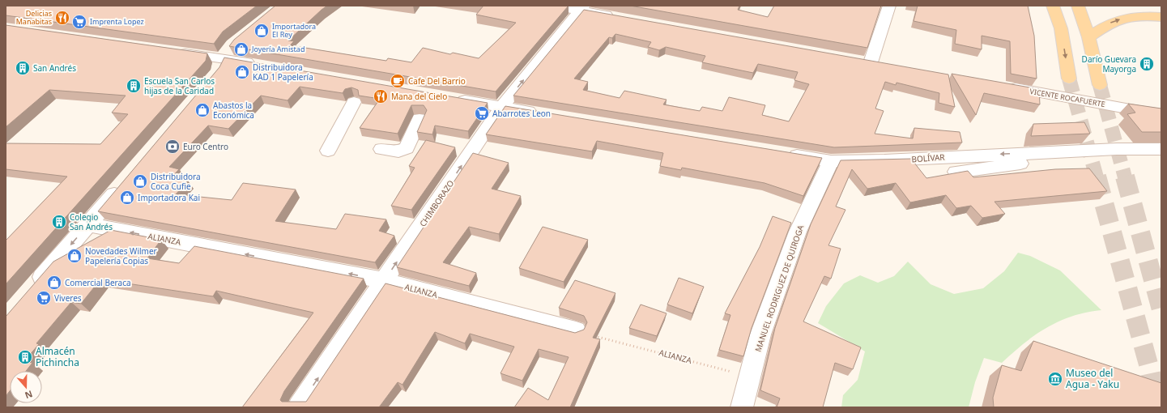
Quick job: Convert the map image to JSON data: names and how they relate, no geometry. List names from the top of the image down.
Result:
{
  "streets": {
    "street": [
      "VICENTE ROCAFUERTE",
      "BOLÍVAR",
      "CHIMBORAZO",
      "ALIANZA",
      "MANUEL RODRIGUEZ DE QUIROGA"
    ]
  },
  "crossings": [
    ["BOLÍVAR", "MANUEL RODRIGUEZ DE QUIROGA"],
    ["CHIMBORAZO", "ALIANZA"],
    ["ALIANZA", "MANUEL RODRIGUEZ DE QUIROGA"]
  ],
  "one_way": ["CHIMBORAZO", "ALIANZA"],
  "places": {
    "restaurant": ["Delicias Manabitas", "Mana del Cielo"],
    "supermarket": ["Imprenta Lopez", "Abarrotes Leon", "Viveres"],
    "shop": [
      "Importadora El Rey",
      "Joyería Amistad",
      "Distribuidora KAD 1 Papelería",
      "Abastos la Económica",
      "Distribuidora Coca Cufie",
      "Importadora Kai",
      "Novedades Wilmer Papelería Copias",
      "Comercial Beraca"
    ],
    "building": [
      "Darío Guevara Mayorga",
      "San Andrés",
      "Escuela San Carlos hijas de la Caridad",
      "Colegio San Andrés",
      "Almacén Pichincha"
    ],
    "cafe": ["Cafe Del Barrio"],
    "bank": ["Euro Centro"],
    "museum": ["Museo del Agua - Yaku"]
  },
  "north": "bottom"
}
